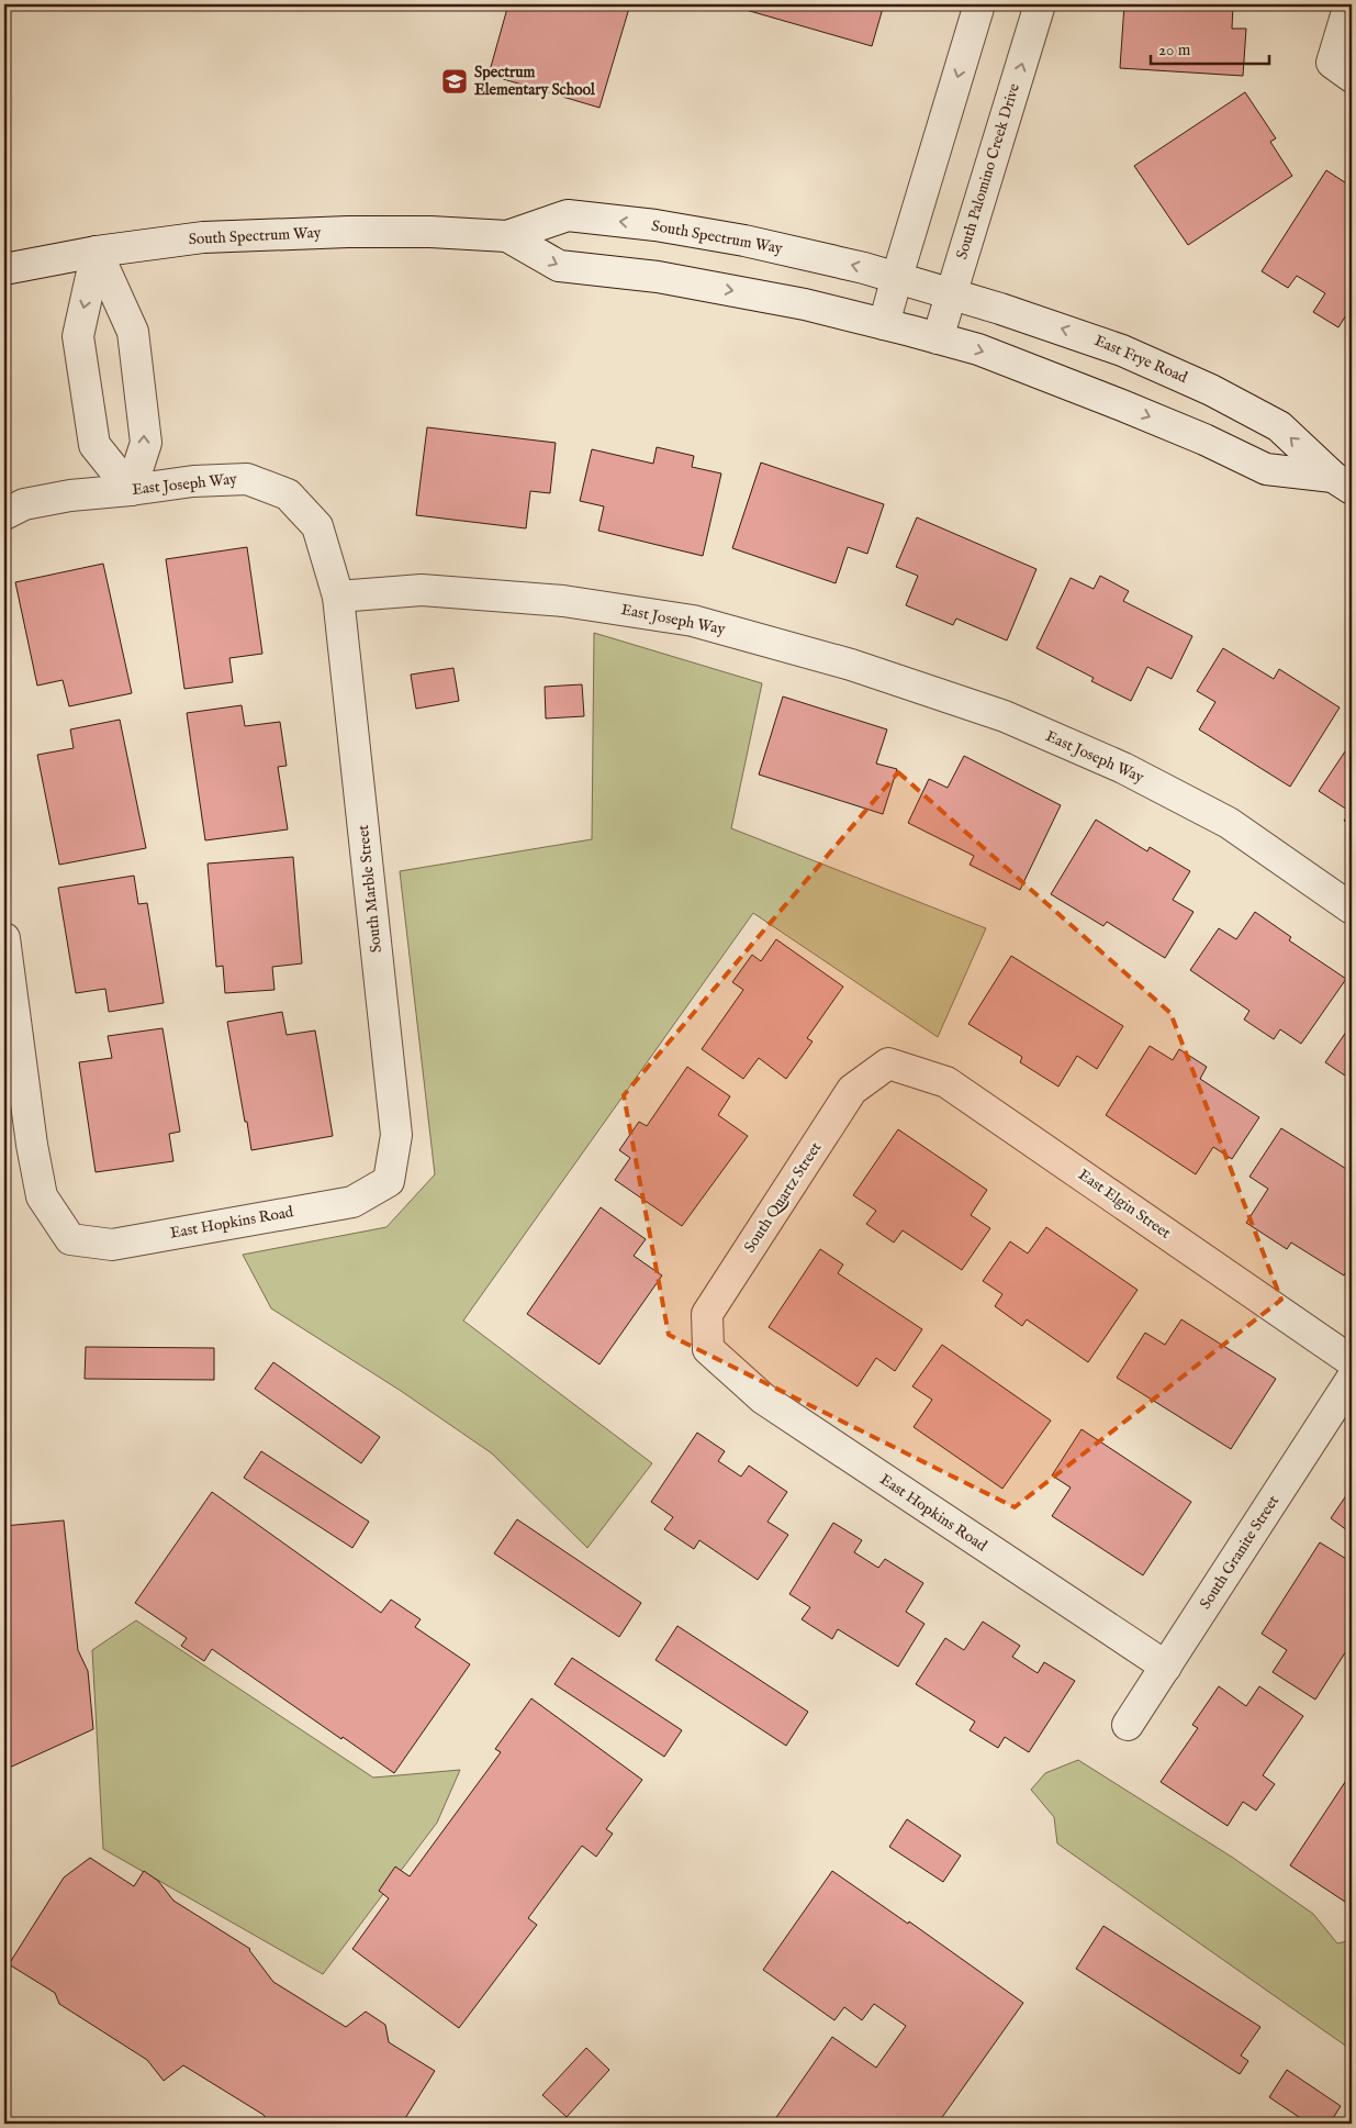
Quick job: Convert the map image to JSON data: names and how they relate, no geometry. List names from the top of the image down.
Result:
{
  "streets": {
    "street": [
      "South Palomino Creek Drive",
      "South Spectrum Way",
      "East Frye Road",
      "East Joseph Way",
      "South Marble Street",
      "South Quartz Street",
      "East Elgin Street",
      "East Hopkins Road",
      "South Granite Street"
    ]
  },
  "crossings": [
    ["South Palomino Creek Drive", "South Spectrum Way"],
    ["South Palomino Creek Drive", "East Frye Road"],
    ["South Spectrum Way", "East Frye Road"],
    ["East Joseph Way", "South Marble Street"],
    ["South Marble Street", "East Hopkins Road"],
    ["South Quartz Street", "East Elgin Street"],
    ["South Quartz Street", "East Hopkins Road"],
    ["East Hopkins Road", "South Granite Street"]
  ],
  "places": {
    "school or university": ["Spectrum Elementary School"]
  },
  "scale_bar": "20 m"
}
